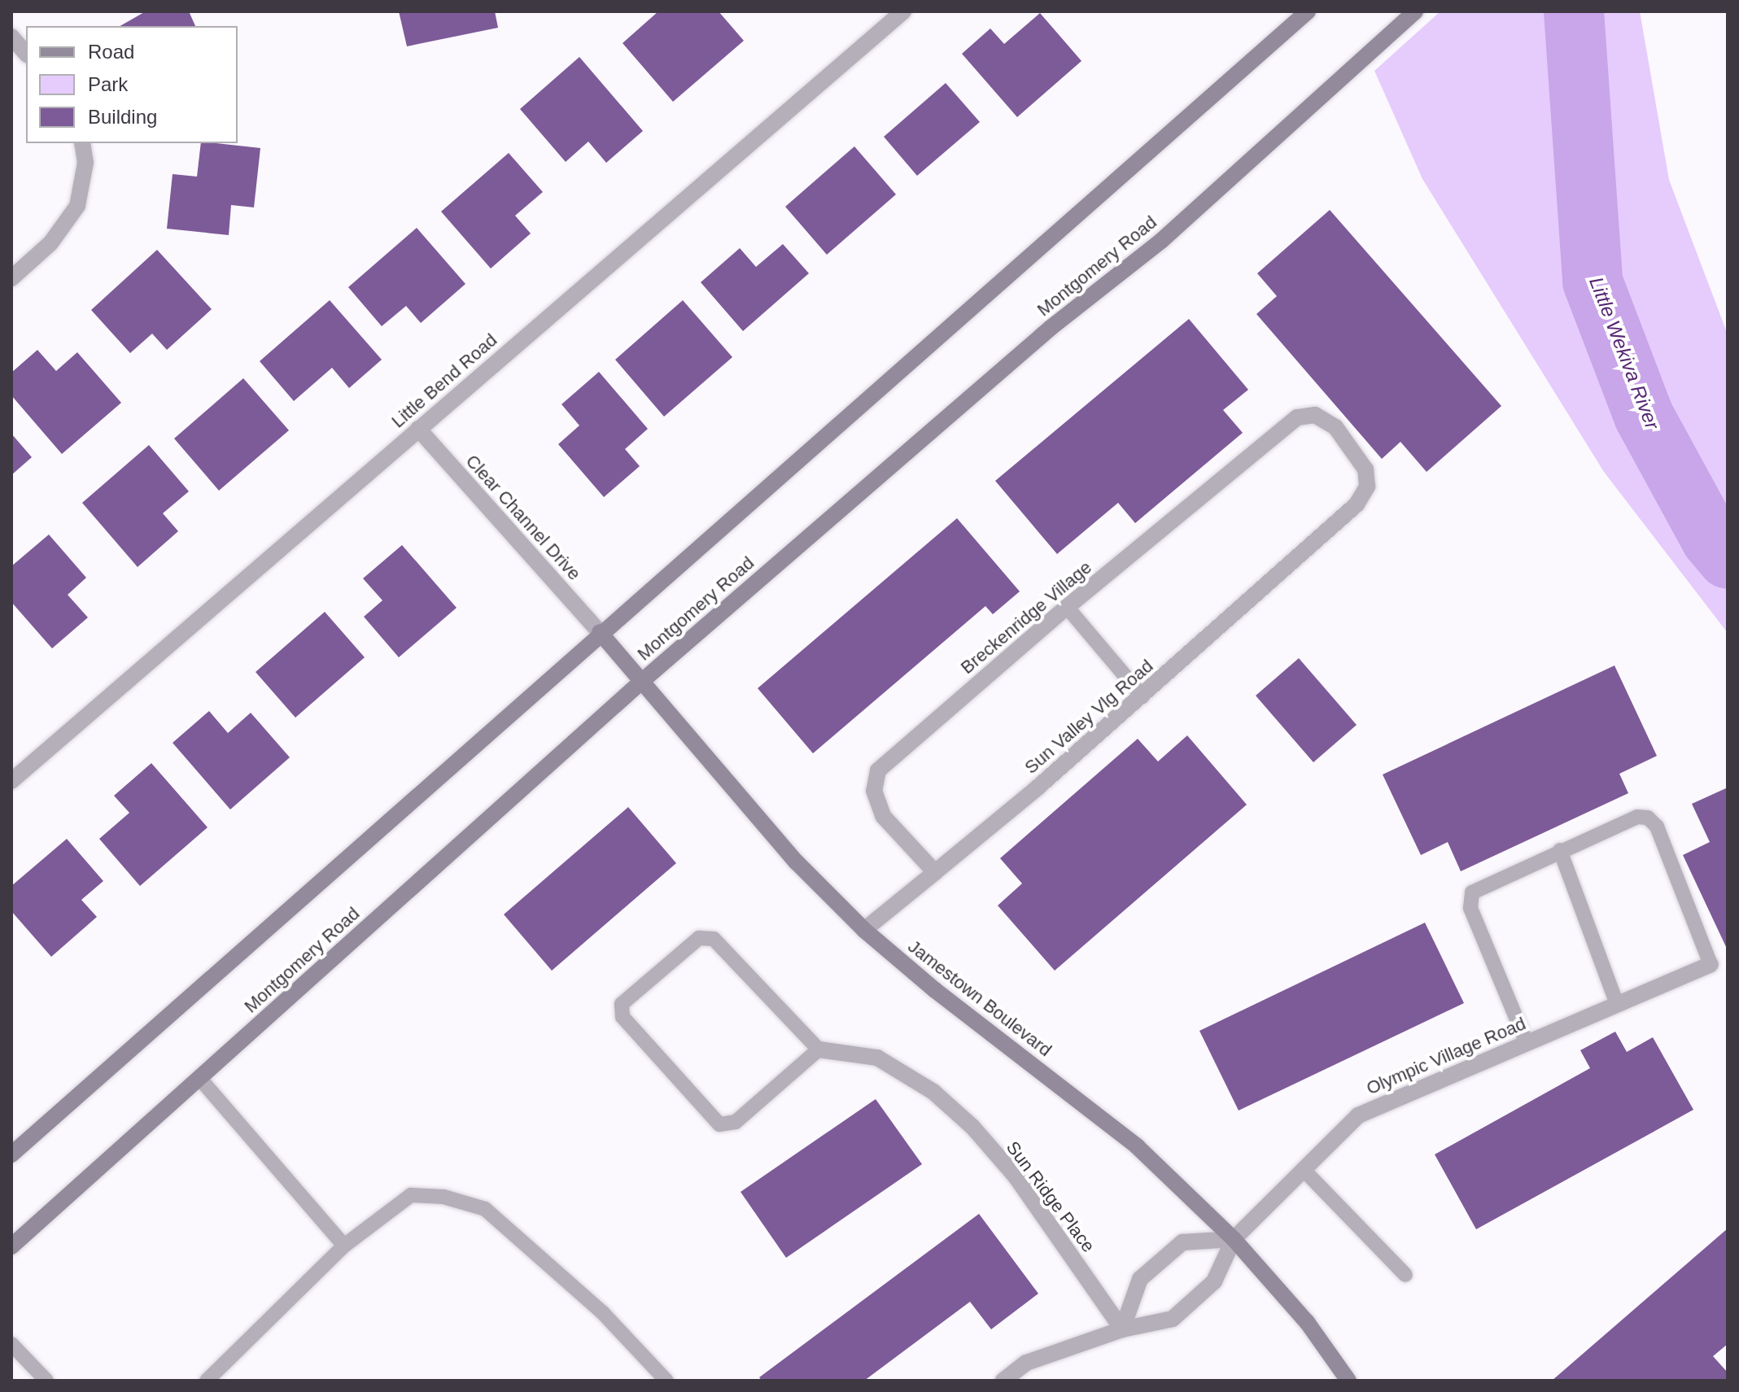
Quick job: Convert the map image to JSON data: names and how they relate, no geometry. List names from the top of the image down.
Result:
{
  "streets": {
    "main road": ["Montgomery Road", "Jamestown Boulevard"],
    "street": [
      "Little Bend Road",
      "Clear Channel Drive",
      "Breckenridge Village",
      "Sun Valley Vlg Road",
      "Olympic Village Road",
      "Sun Ridge Place"
    ]
  },
  "crossings": [
    ["Montgomery Road", "Jamestown Boulevard"],
    ["Little Bend Road", "Clear Channel Drive"],
    ["Clear Channel Drive", "Jamestown Boulevard"],
    ["Breckenridge Village", "Sun Valley Vlg Road"],
    ["Sun Valley Vlg Road", "Jamestown Boulevard"],
    ["Jamestown Boulevard", "Olympic Village Road"]
  ],
  "water": ["Little Wekiva River"],
  "legend": ["Road", "Park", "Building"]
}
